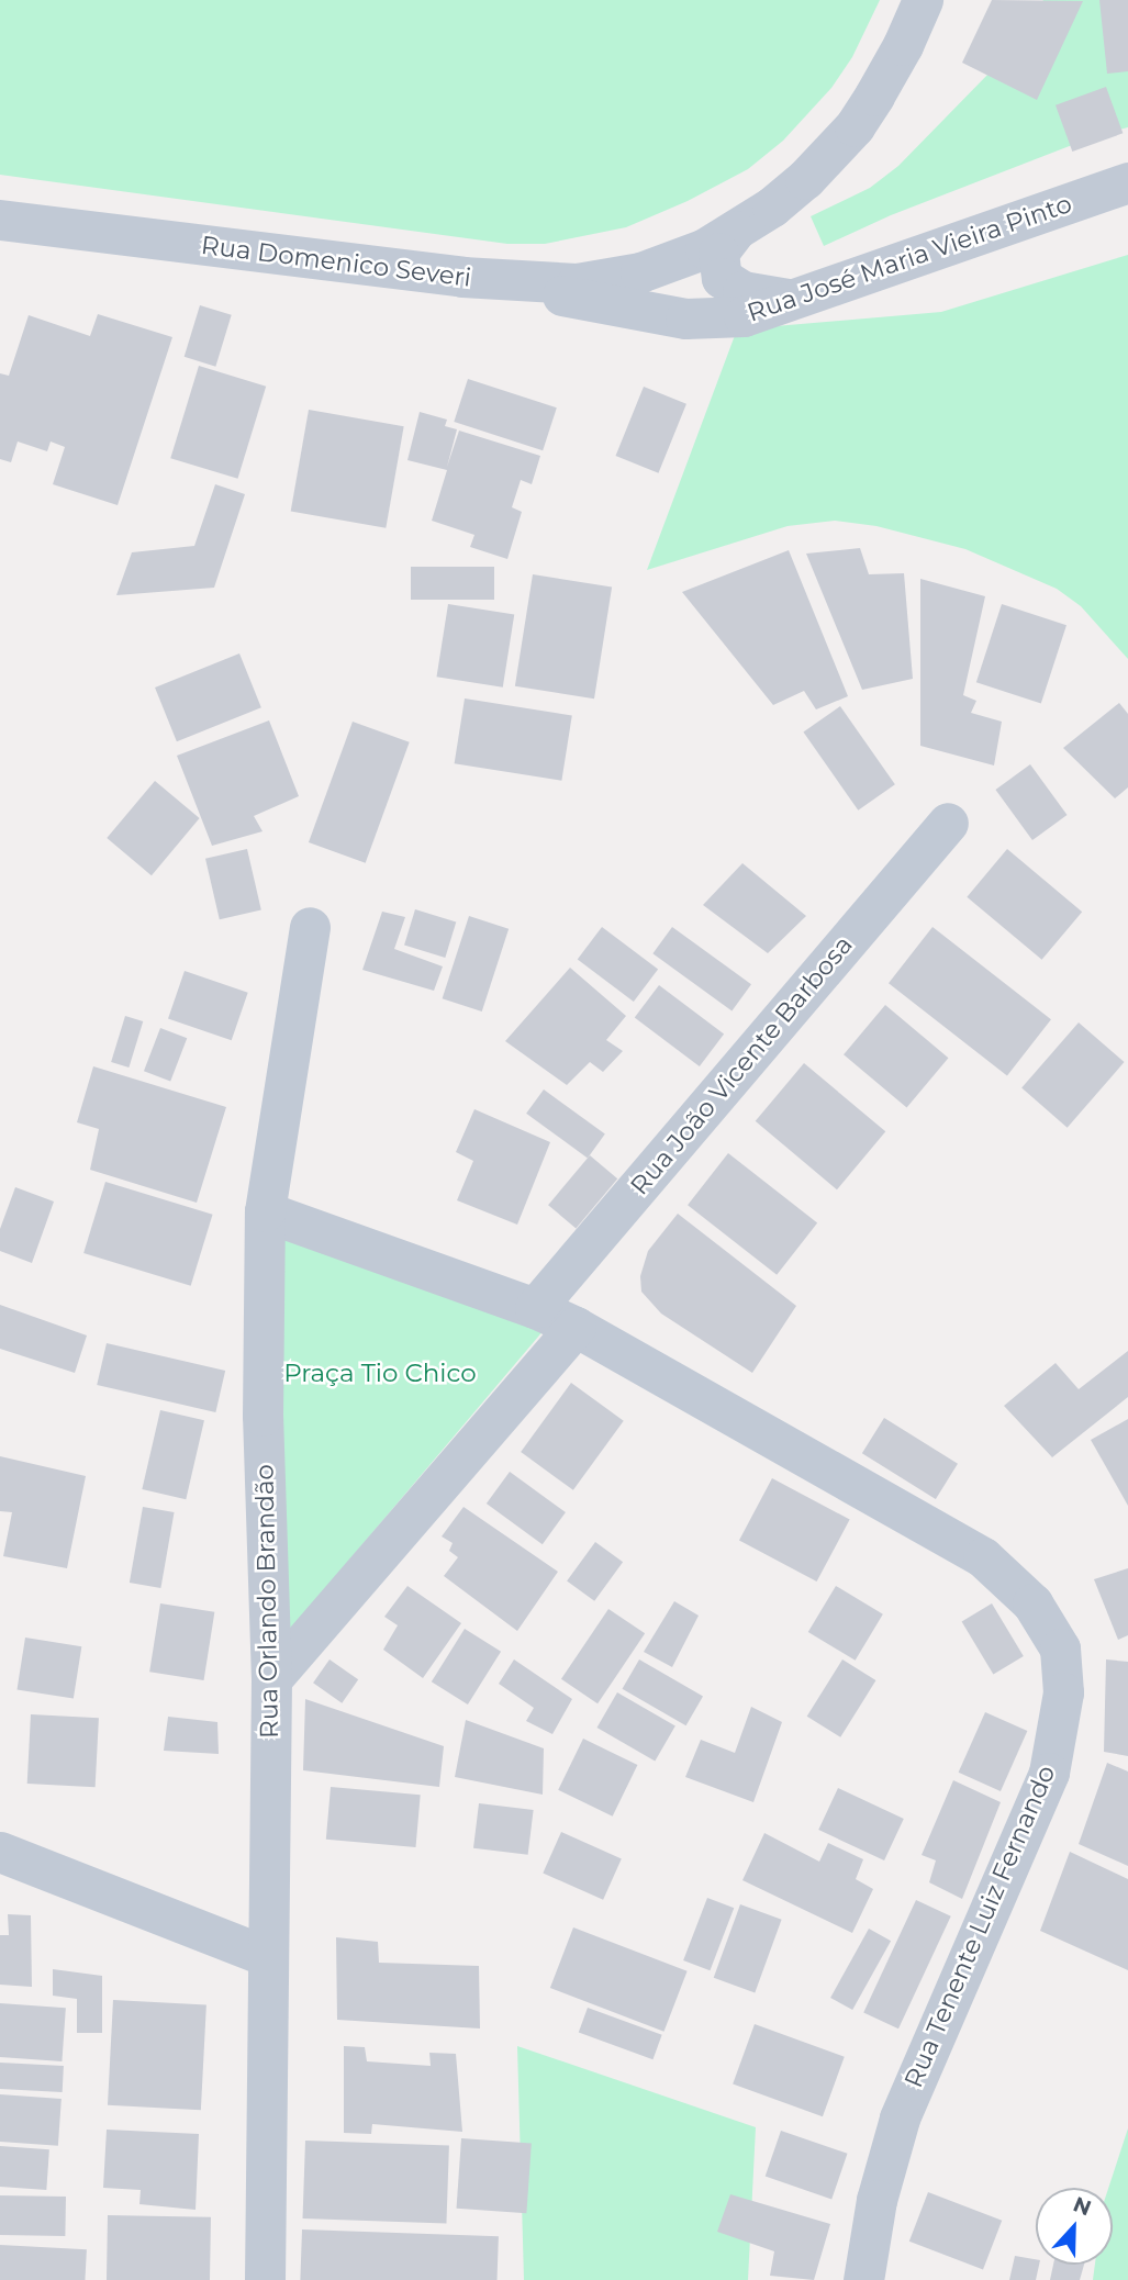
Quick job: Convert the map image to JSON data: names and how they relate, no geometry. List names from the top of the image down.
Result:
{
  "streets": {
    "street": [
      "Rua José Maria Vieira Pinto",
      "Rua Domenico Severi",
      "Rua João Vicente Barbosa",
      "Rua Orlando Brandão",
      "Rua Tenente Luiz Fernando"
    ]
  },
  "crossings": [
    ["Rua José Maria Vieira Pinto", "Rua Domenico Severi"]
  ],
  "parks": ["Praça Tio Chico"],
  "north": "top"
}
